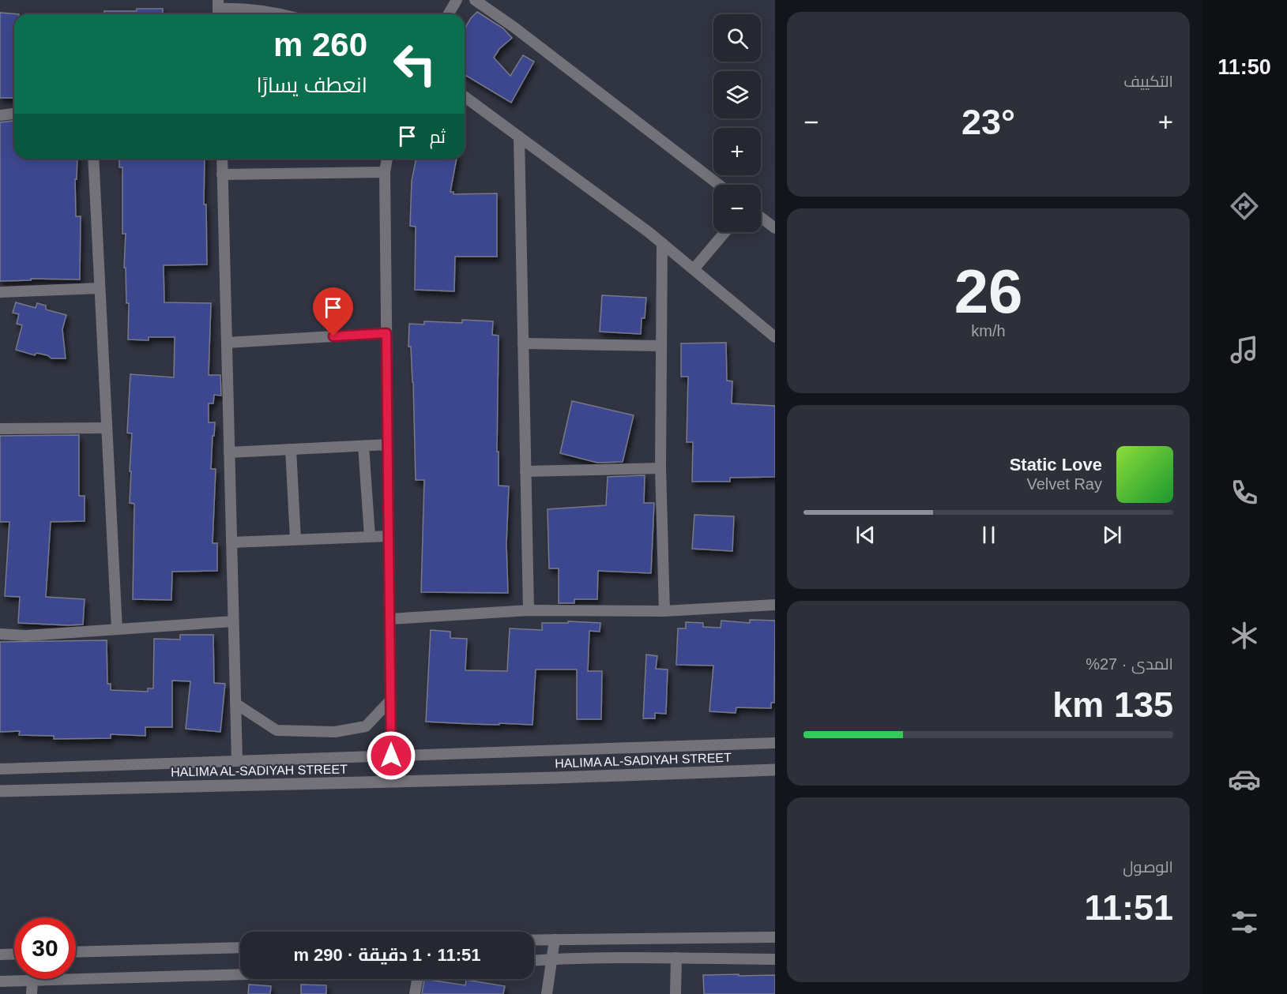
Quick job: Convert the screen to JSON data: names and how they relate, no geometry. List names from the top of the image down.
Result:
{
  "streets": {
    "street": ["HALIMA AL-SADIYAH STREET"]
  },
  "page": {
    "tabs": "11:50",
    "tile": [
      "التكييف",
      ["26", "km/h"],
      ["المدى · 27%", "135 km"],
      ["الوصول", "11:51"]
    ],
    "map_buttons": ["+", "−"],
    "turn": ["260 m", "انعطف يسارًا"],
    "heat": ["−", "23°", "+"],
    "then": "ثم",
    "song": ["Static Love", "Velvet Ray"],
    "limit": "30",
    "trip": "11:51 · 1 دقيقة · 290 m"
  }
}
